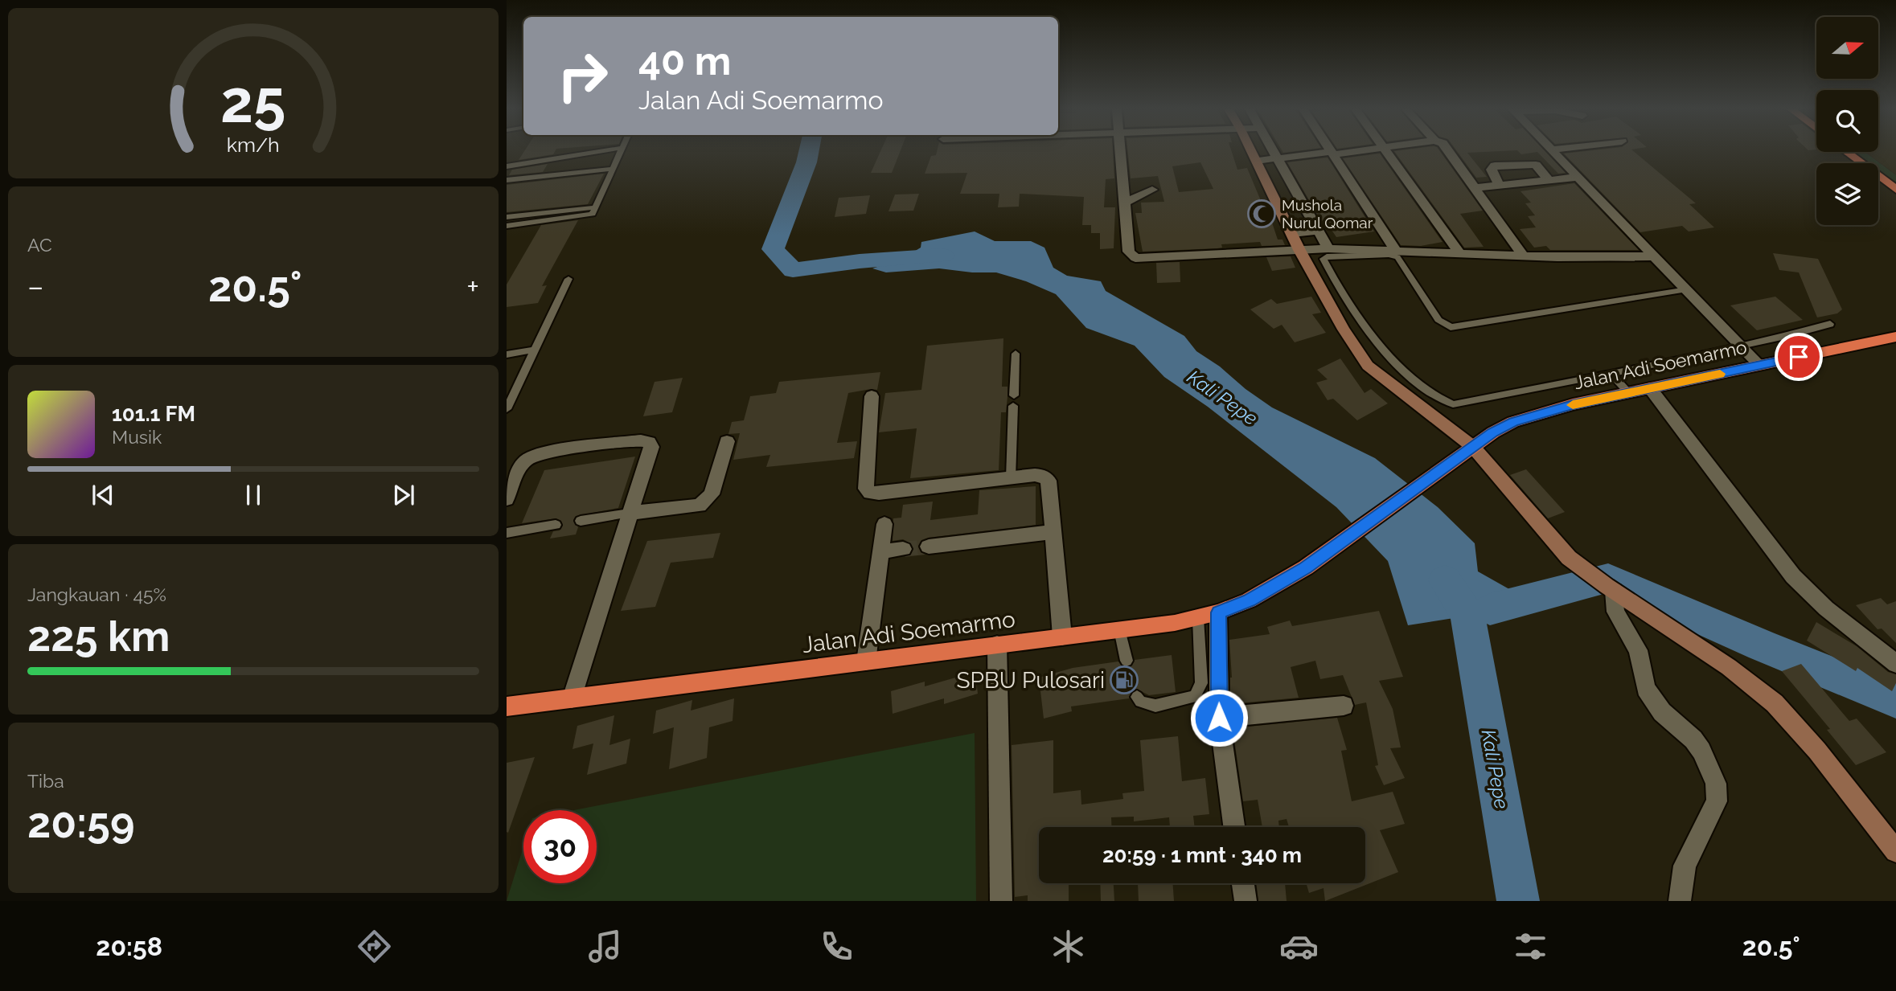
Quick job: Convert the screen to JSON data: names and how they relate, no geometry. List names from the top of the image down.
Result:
{
  "streets": {
    "highway": ["Jalan Adi Soemarmo"]
  },
  "water": ["Kali Pepe"],
  "places": {
    "mosque": ["Mushola Nurul Qomar"],
    "fuel station": ["SPBU Pulosari"]
  },
  "north": "right",
  "page": {
    "turn": ["40 m", "Jalan Adi Soemarmo"],
    "tile": [
      "AC",
      ["Jangkauan · 45%", "225 km"],
      ["Tiba", "20:59"]
    ],
    "heat": ["−", "20.5°", "+"],
    "song": ["101.1 FM", "Musik"],
    "limit": "30",
    "trip": "20:59 · 1 mnt · 340 m",
    "tabs": ["20:58", "20.5°"],
    "gauge": ["25", "km/h"]
  }
}
